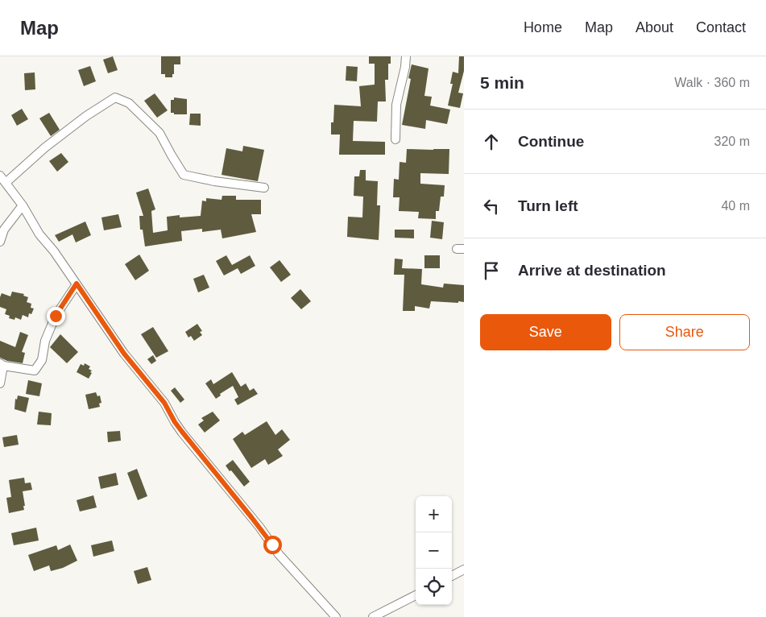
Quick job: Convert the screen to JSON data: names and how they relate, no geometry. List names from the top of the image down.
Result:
{
  "page": {
    "header": "Map",
    "nav": [
      "Home",
      "Map",
      "About",
      "Contact"
    ],
    "heading": ["5 min", "Walk · 360 m"],
    "list": [
      ["Continue", "320 m"],
      ["Turn left", "40 m"],
      "Arrive at destination"
    ],
    "buttons": ["Save", "Share"],
    "map_buttons": ["+", "−"]
  }
}
